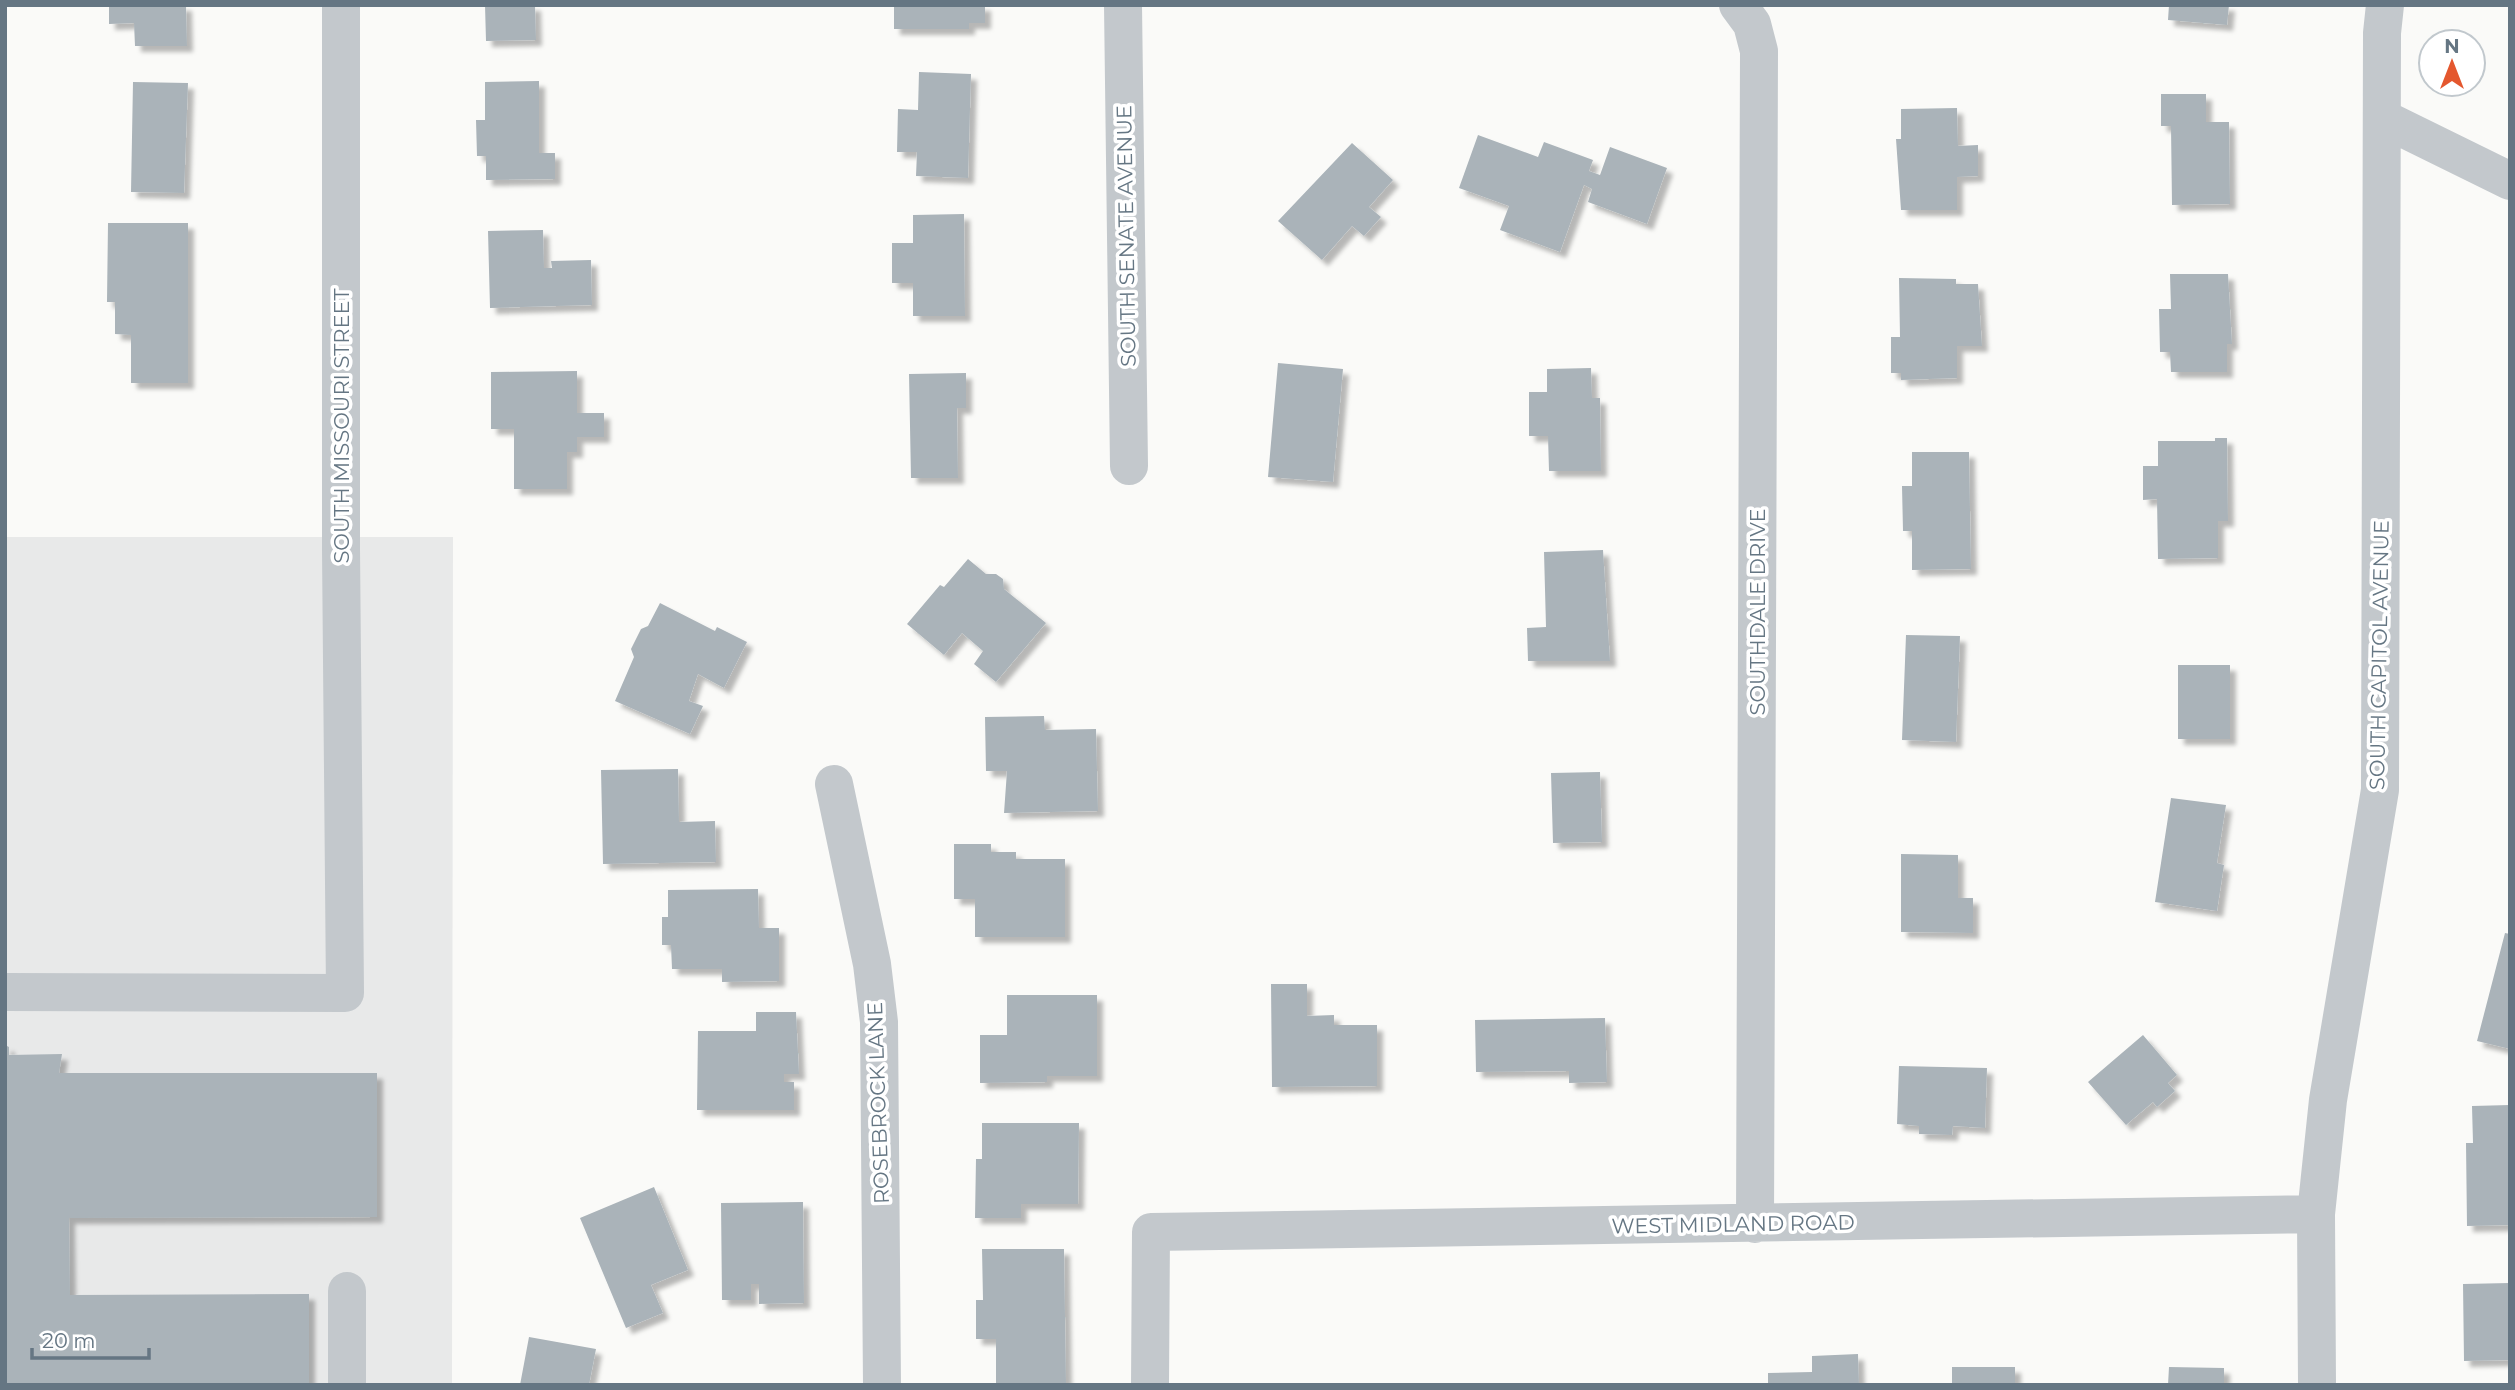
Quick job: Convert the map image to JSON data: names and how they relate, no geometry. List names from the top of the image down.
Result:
{
  "streets": {
    "street": [
      "SOUTH SENATE AVENUE",
      "SOUTH MISSOURI STREET",
      "SOUTHDALE DRIVE",
      "SOUTH CAPITOL AVENUE",
      "ROSEBROCK LANE",
      "WEST MIDLAND ROAD"
    ]
  },
  "crossings": [
    ["SOUTHDALE DRIVE", "WEST MIDLAND ROAD"],
    ["SOUTH CAPITOL AVENUE", "WEST MIDLAND ROAD"]
  ],
  "scale_bar": "20 m",
  "north": "top"
}
